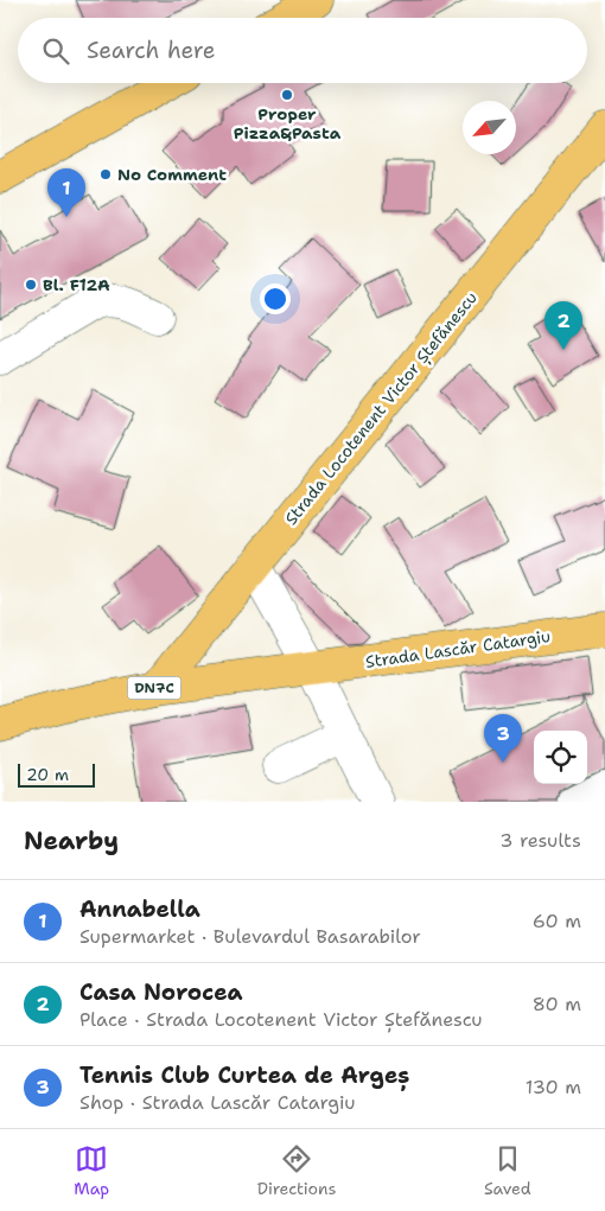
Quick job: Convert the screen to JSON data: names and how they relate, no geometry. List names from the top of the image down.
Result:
{
  "streets": {
    "main road": ["Strada Locotenent Victor Ștefănescu", "Strada Lascăr Catargiu", "DN7C"]
  },
  "crossings": [
    ["Strada Locotenent Victor Ștefănescu", "DN7C"],
    ["Strada Lascăr Catargiu", "DN7C"]
  ],
  "places": ["Proper Pizza&Pasta", "No Comment", "Bl. F12A"],
  "scale_bar": "20 m",
  "north": "bottom left",
  "page": {
    "search": "Search here",
    "pins": ["1", "2", "3"],
    "scale": "20 m",
    "heading": ["Nearby", "3 results"],
    "list": [
      {
        "mark": "1",
        "name": "Annabella",
        "note": "Supermarket · Bulevardul Basarabilor",
        "value": "60 m"
      },
      {
        "mark": "2",
        "name": "Casa Norocea",
        "note": "Place · Strada Locotenent Victor Ștefănescu",
        "value": "80 m"
      },
      {
        "mark": "3",
        "name": "Tennis Club Curtea de Argeș",
        "note": "Shop · Strada Lascăr Catargiu",
        "value": "130 m"
      }
    ],
    "nav": ["Map", "Directions", "Saved"]
  }
}
